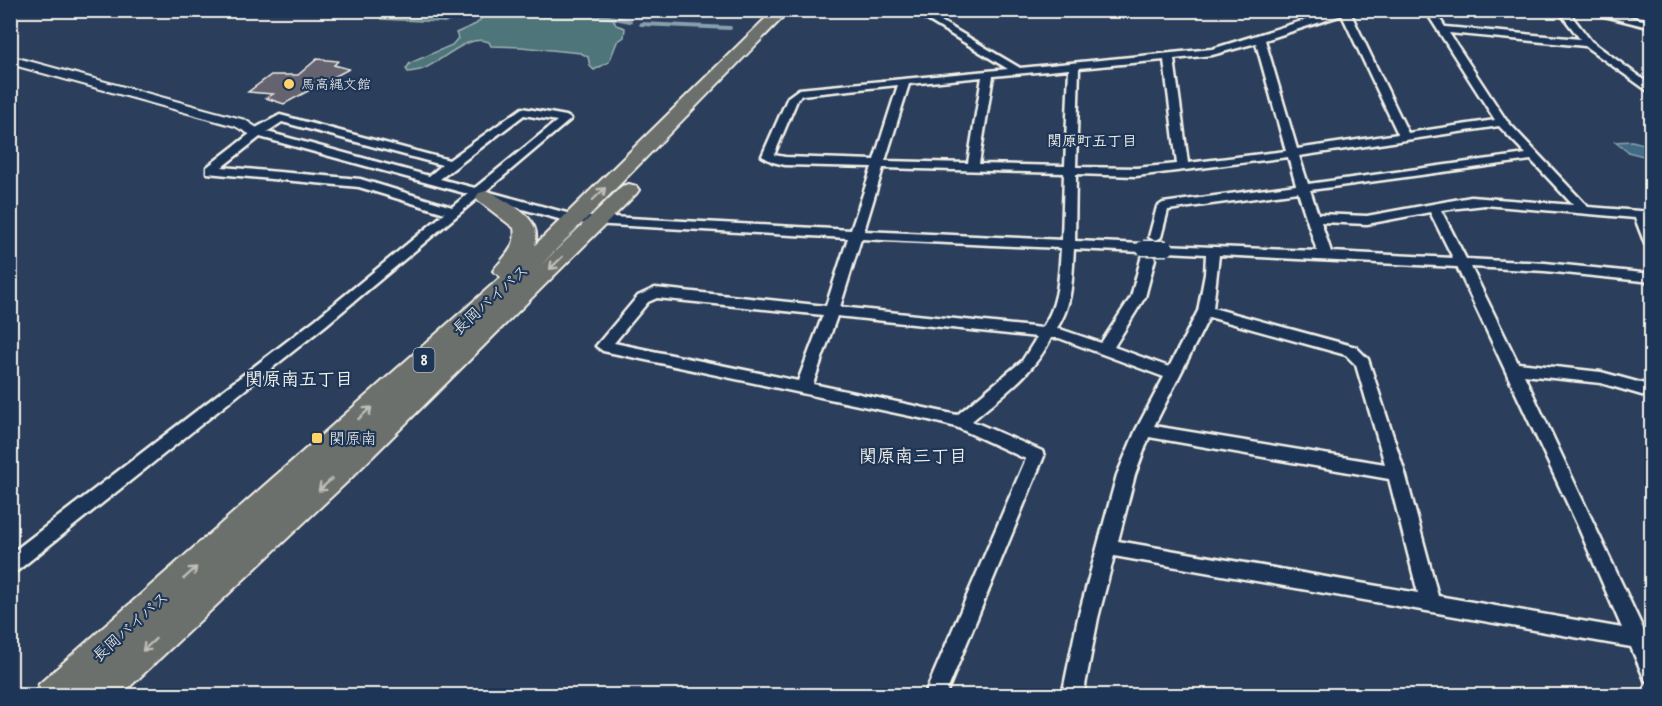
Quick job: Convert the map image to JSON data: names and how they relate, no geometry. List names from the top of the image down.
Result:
{
  "streets": {
    "highway": ["長岡バイパス", "8"]
  },
  "districts": ["関原町五丁目", "関原南五丁目", "関原南三丁目"],
  "places": {
    "other": ["馬高縄文館"],
    "transit": ["関原南"]
  }
}
